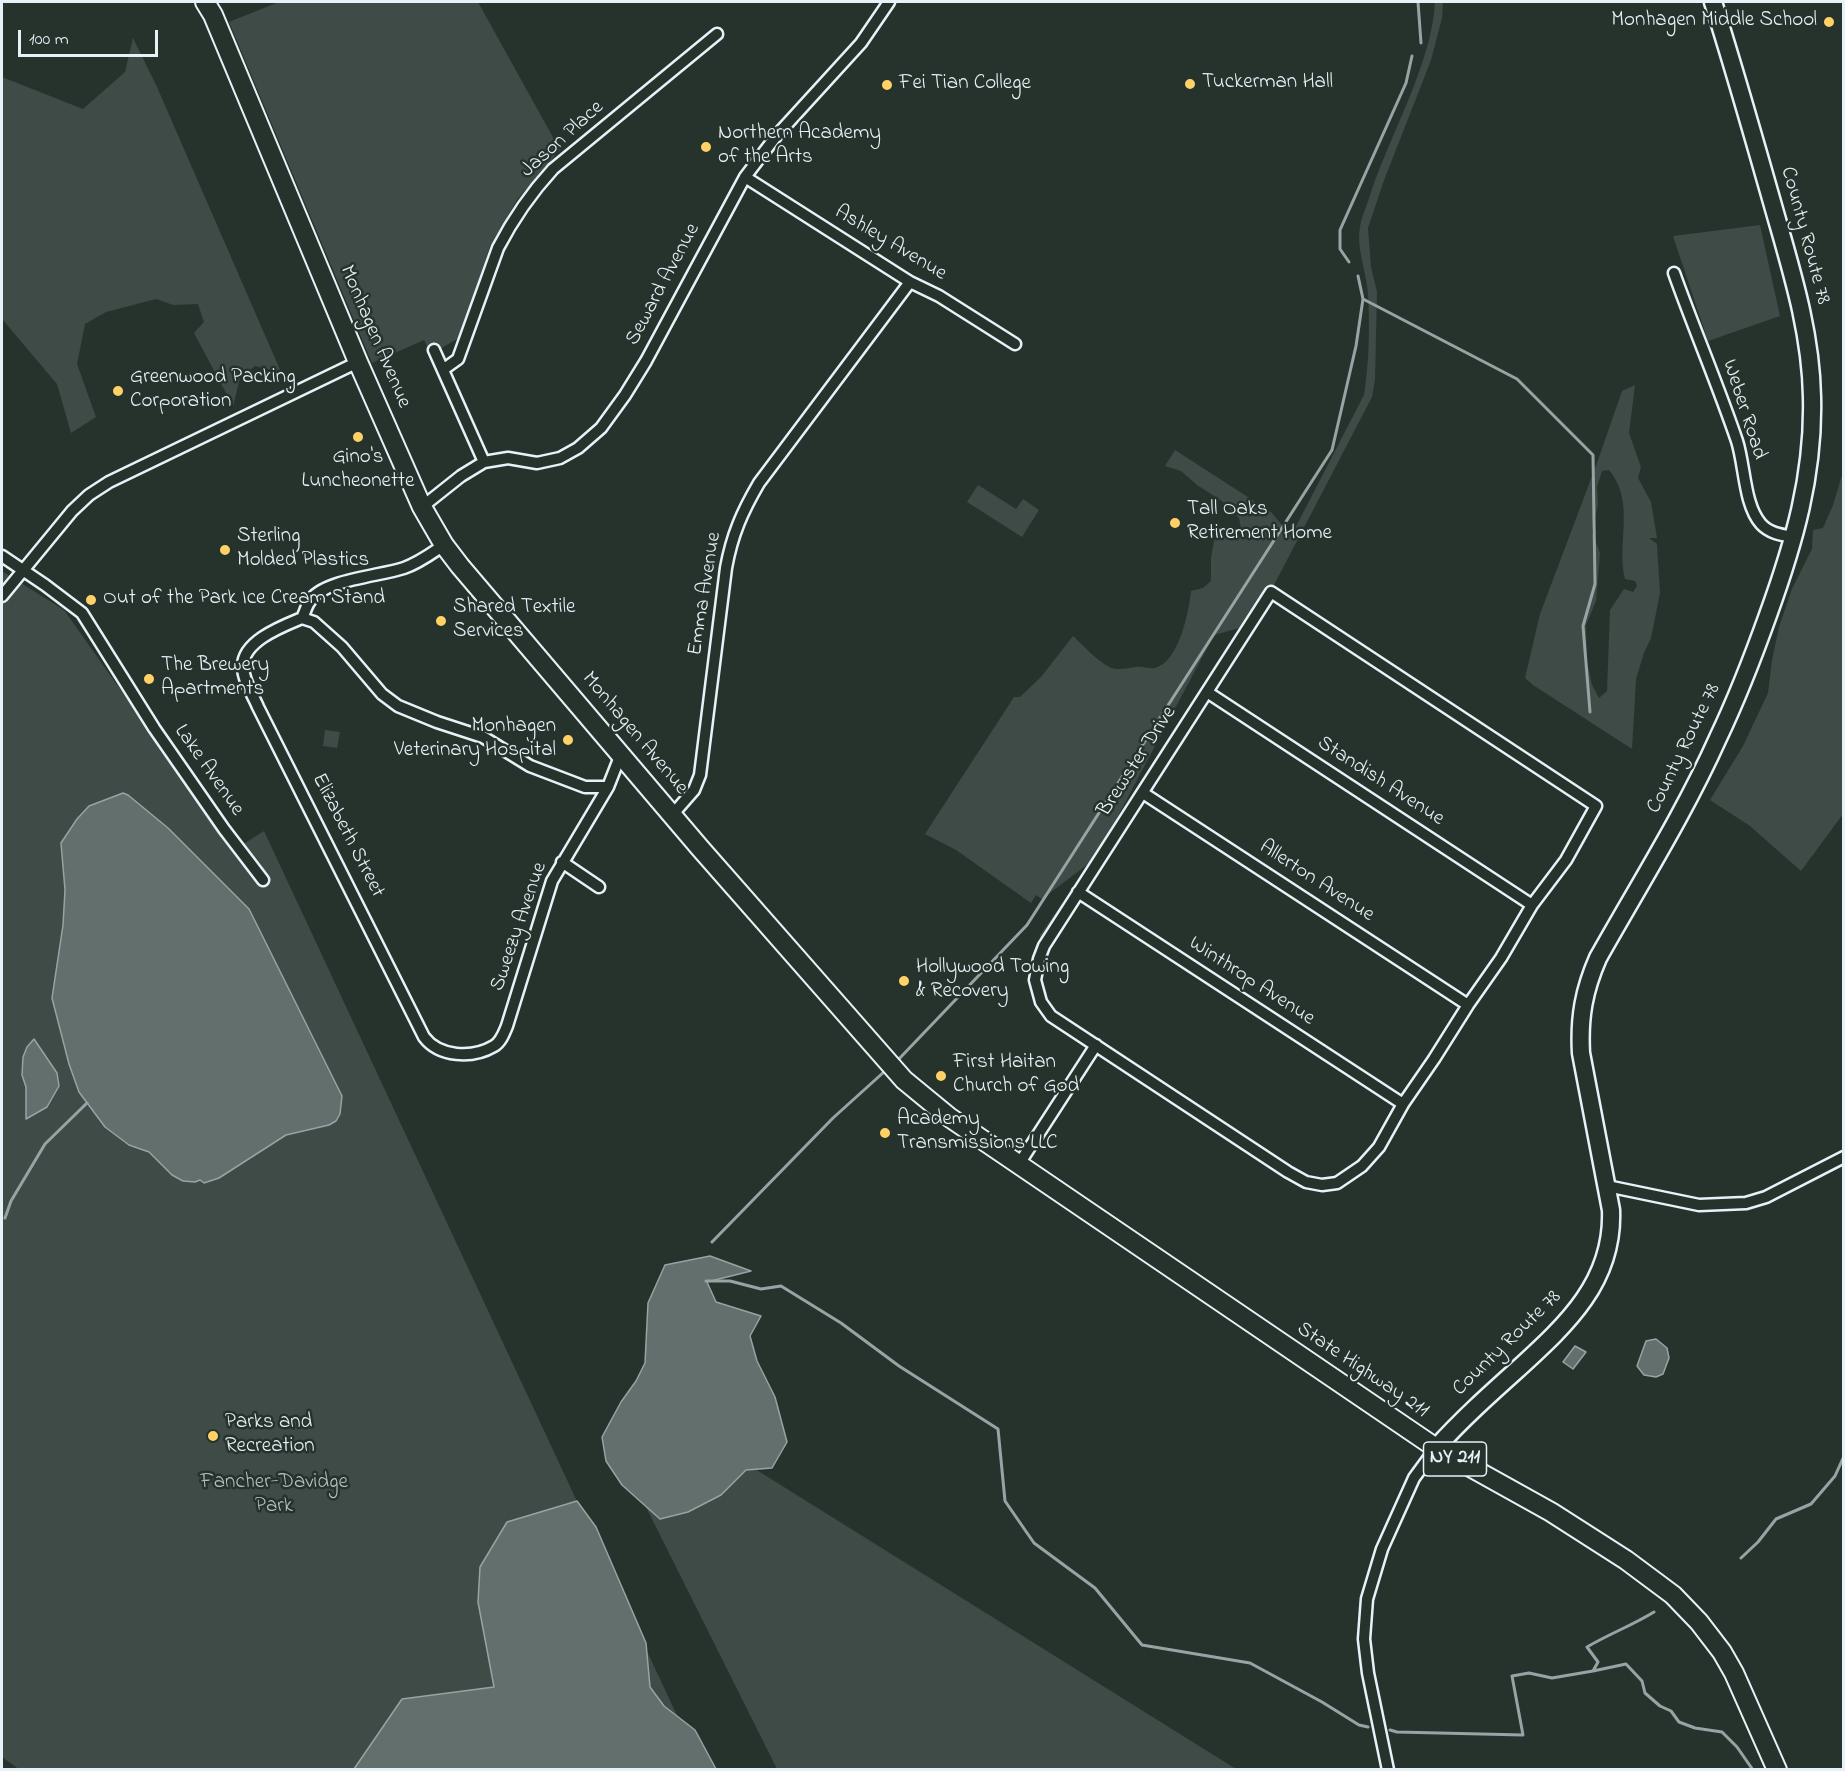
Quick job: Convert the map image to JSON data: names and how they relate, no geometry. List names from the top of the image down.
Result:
{
  "streets": {
    "main road": ["Monhagen Avenue", "State Highway 211", "NY 211"],
    "street": [
      "Jason Place",
      "County Route 78",
      "Ashley Avenue",
      "Seward Avenue",
      "Weber Road",
      "Emma Avenue",
      "Brewster Drive",
      "Lake Avenue",
      "Standish Avenue",
      "Elizabeth Street",
      "Allerton Avenue",
      "Sweezy Avenue",
      "Winthrop Avenue"
    ]
  },
  "crossings": [
    ["County Route 78", "Weber Road"],
    ["County Route 78", "State Highway 211"],
    ["Ashley Avenue", "Seward Avenue"],
    ["Ashley Avenue", "Emma Avenue"],
    ["Seward Avenue", "Monhagen Avenue"],
    ["Monhagen Avenue", "Emma Avenue"],
    ["Monhagen Avenue", "Sweezy Avenue"],
    ["Monhagen Avenue", "State Highway 211"],
    ["Brewster Drive", "Standish Avenue"],
    ["Brewster Drive", "Allerton Avenue"],
    ["Brewster Drive", "Winthrop Avenue"],
    ["Elizabeth Street", "Sweezy Avenue"]
  ],
  "parks": ["Fancher-Davidge Park"],
  "places": [
    "Monhagen Middle School",
    "Tuckerman Hall",
    "Fei Tian College",
    "Northern Academy of the Arts",
    "Greenwood Packing Corporation",
    "Gino's Luncheonette",
    "Tall Oaks Retirement Home",
    "Sterling Molded Plastics",
    "Out of the Park Ice Cream Stand",
    "Shared Textile Services",
    "The Brewery Apartments",
    "Monhagen Veterinary Hospital",
    "Hollywood Towing & Recovery",
    "First Haitan Church of God",
    "Academy Transmissions LLC",
    "Parks and Recreation"
  ],
  "scale_bar": "100 m"
}
